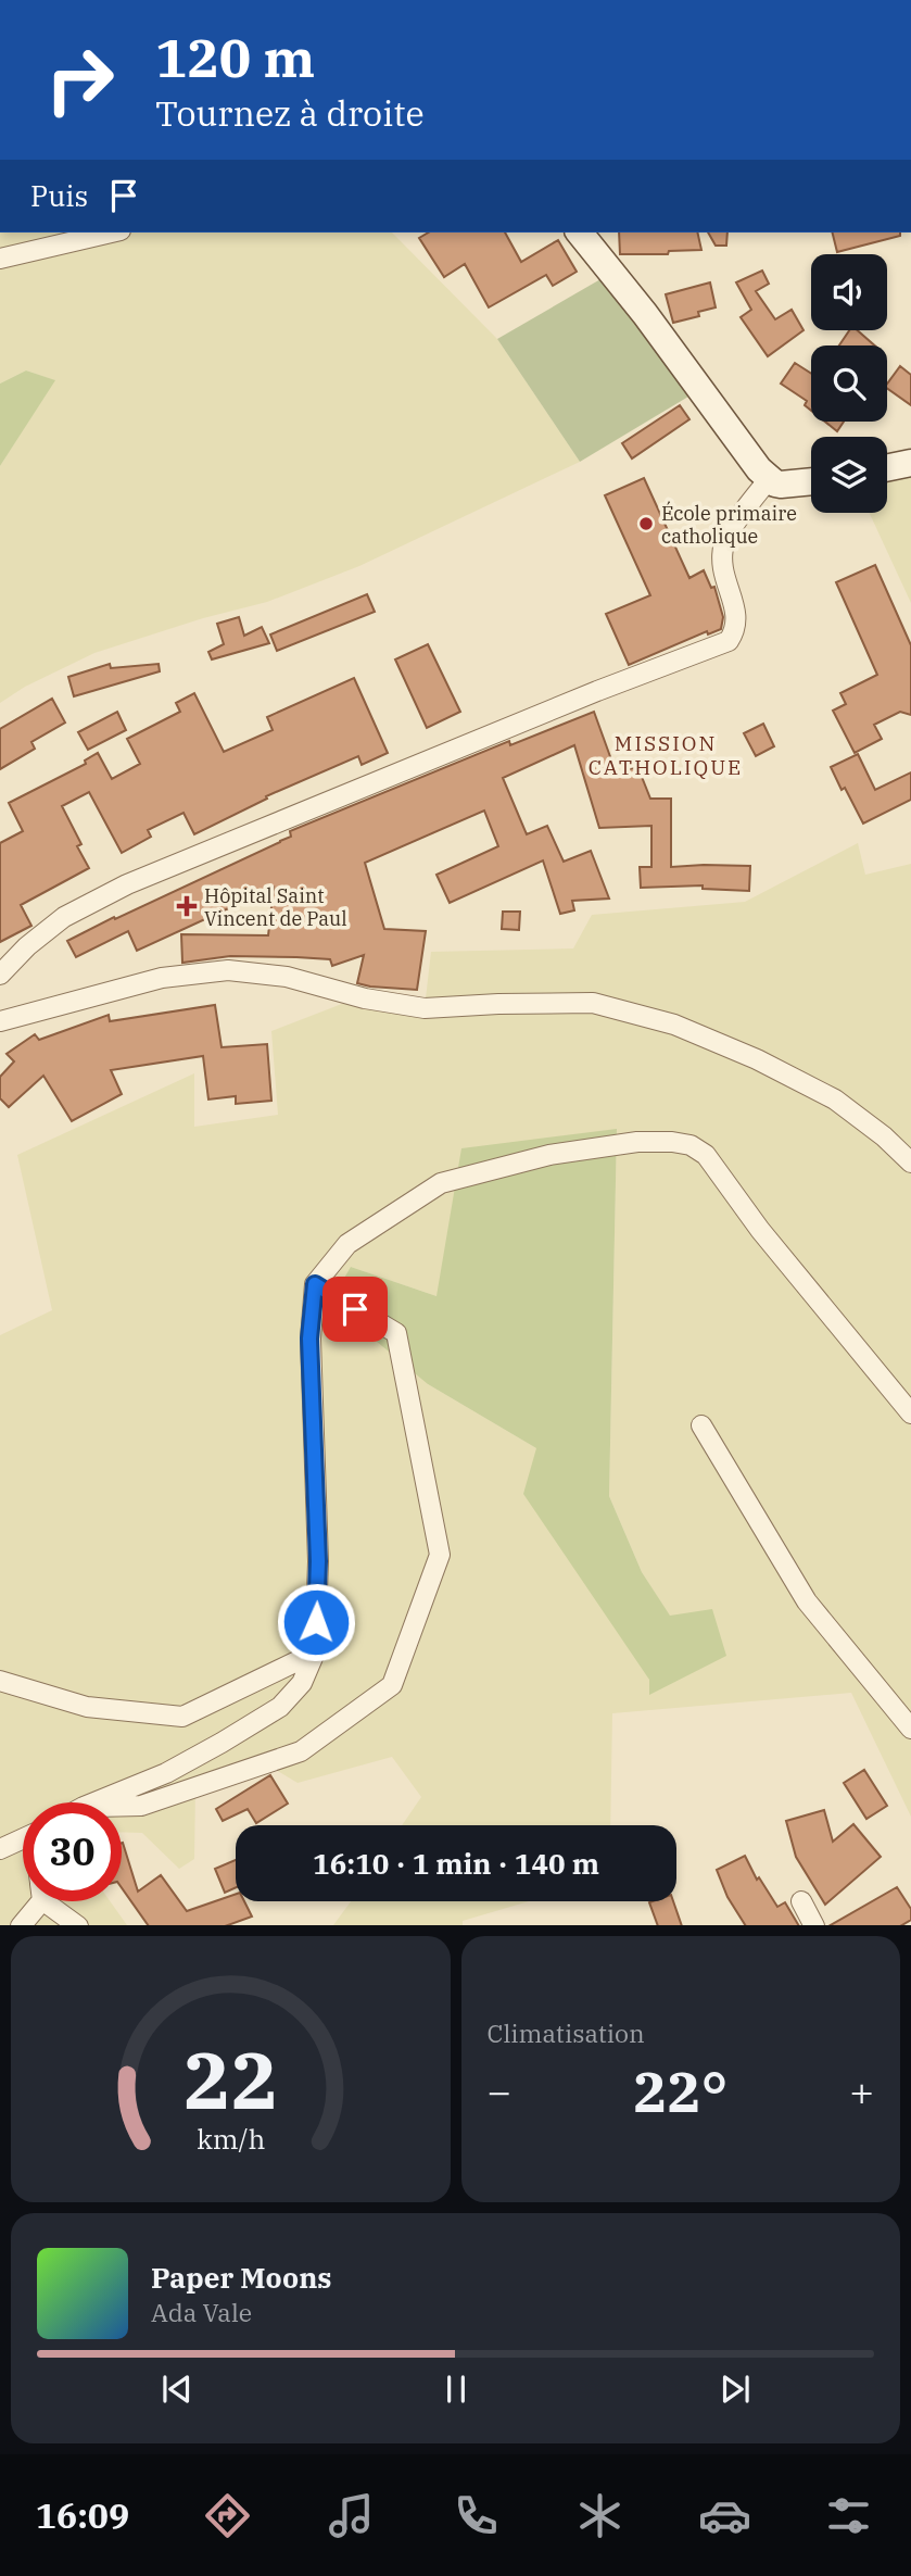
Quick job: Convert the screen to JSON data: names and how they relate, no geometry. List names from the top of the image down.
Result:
{
  "districts": ["MISSION CATHOLIQUE"],
  "places": {
    "other": ["École primaire catholique"],
    "health": ["Hôpital Saint Vincent de Paul"]
  },
  "page": {
    "turn": ["120 m", "Tournez à droite"],
    "then": "Puis",
    "limit": "30",
    "trip": "16:10 · 1 min · 140 m",
    "tile": "Climatisation",
    "heat": ["−", "22°", "+"],
    "song": ["Paper Moons", "Ada Vale"],
    "tabs": "16:09",
    "gauge": ["22", "km/h"]
  }
}
